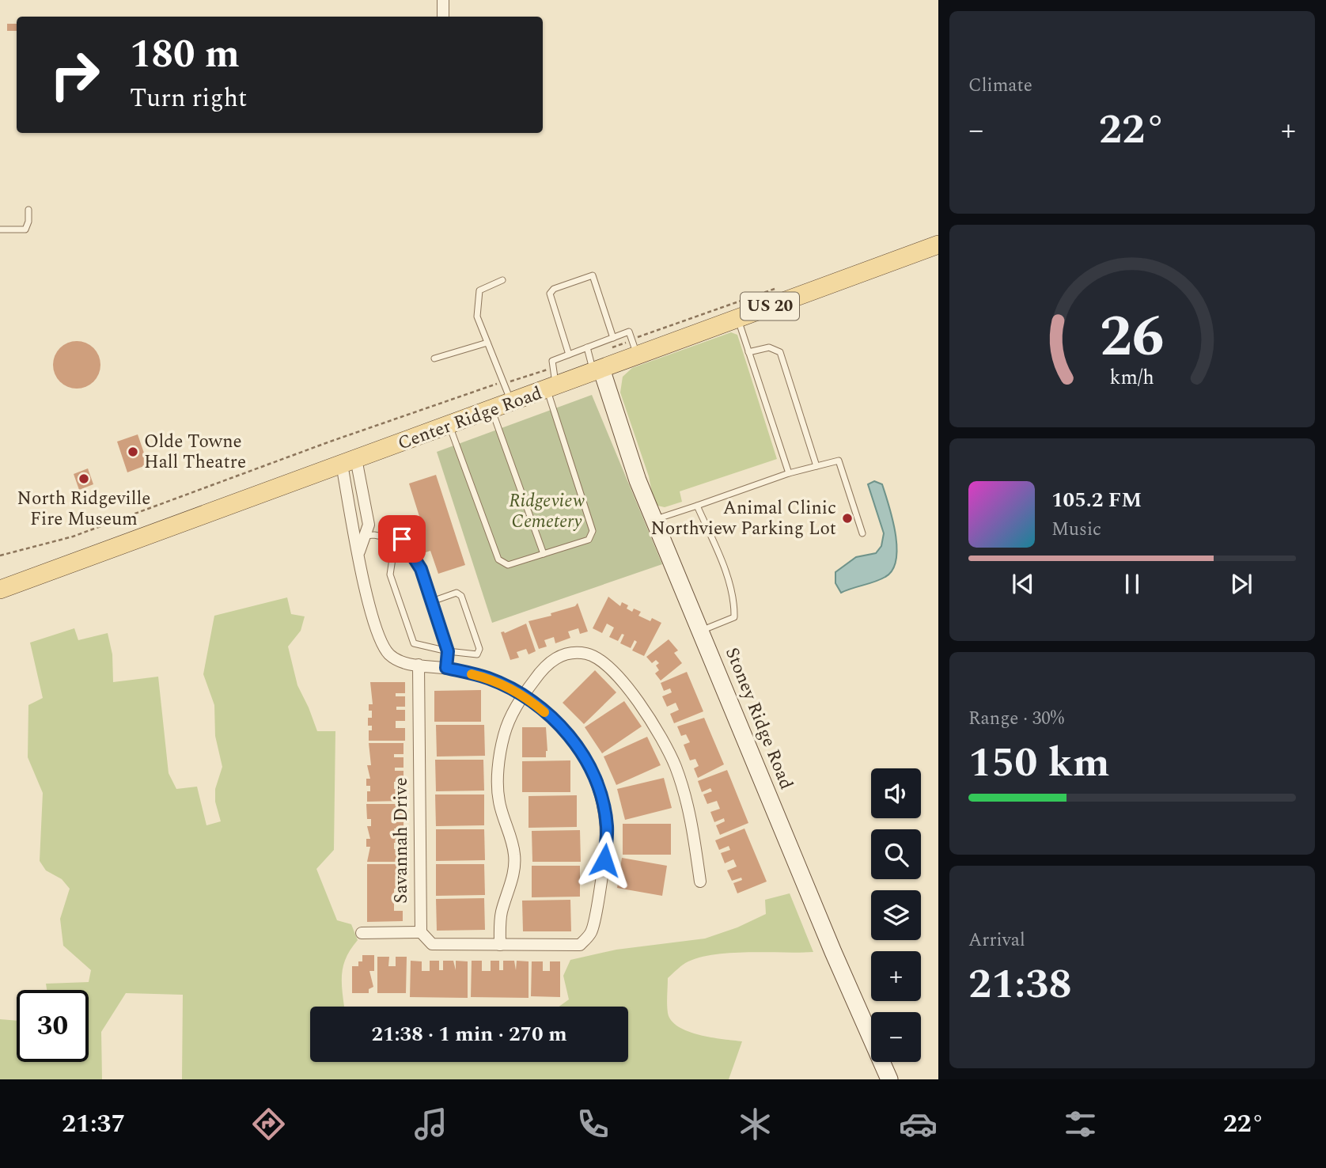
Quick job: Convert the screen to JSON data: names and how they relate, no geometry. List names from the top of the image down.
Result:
{
  "streets": {
    "main road": ["US 20", "Center Ridge Road"],
    "street": ["Stoney Ridge Road", "Savannah Drive"]
  },
  "crossings": [
    ["Center Ridge Road", "Stoney Ridge Road"]
  ],
  "parks": ["Ridgeview Cemetery"],
  "places": ["Olde Towne Hall Theatre", "North Ridgeville Fire Museum", "Animal Clinic Northview Parking Lot"],
  "page": {
    "tile": [
      "Climate",
      ["Range · 30%", "150 km"],
      ["Arrival", "21:38"]
    ],
    "turn": ["180 m", "Turn right"],
    "heat": ["−", "22°", "+"],
    "song": ["105.2 FM", "Music"],
    "map_buttons": ["+", "−"],
    "limit": "30",
    "trip": "21:38 · 1 min · 270 m",
    "tabs": ["21:37", "22°"],
    "gauge": ["26", "km/h"]
  }
}
